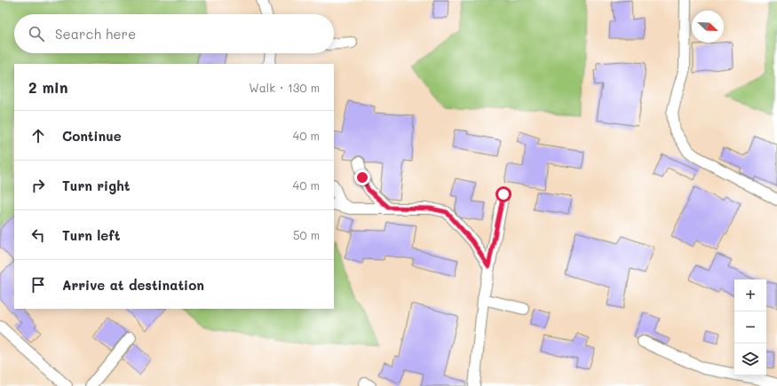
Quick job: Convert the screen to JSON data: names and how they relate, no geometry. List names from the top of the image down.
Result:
{
  "north": "bottom right",
  "page": {
    "search": "Search here",
    "heading": ["2 min", "Walk · 130 m"],
    "list": [
      ["Continue", "40 m"],
      ["Turn right", "40 m"],
      ["Turn left", "50 m"],
      "Arrive at destination"
    ],
    "map_buttons": ["+", "−"]
  }
}
